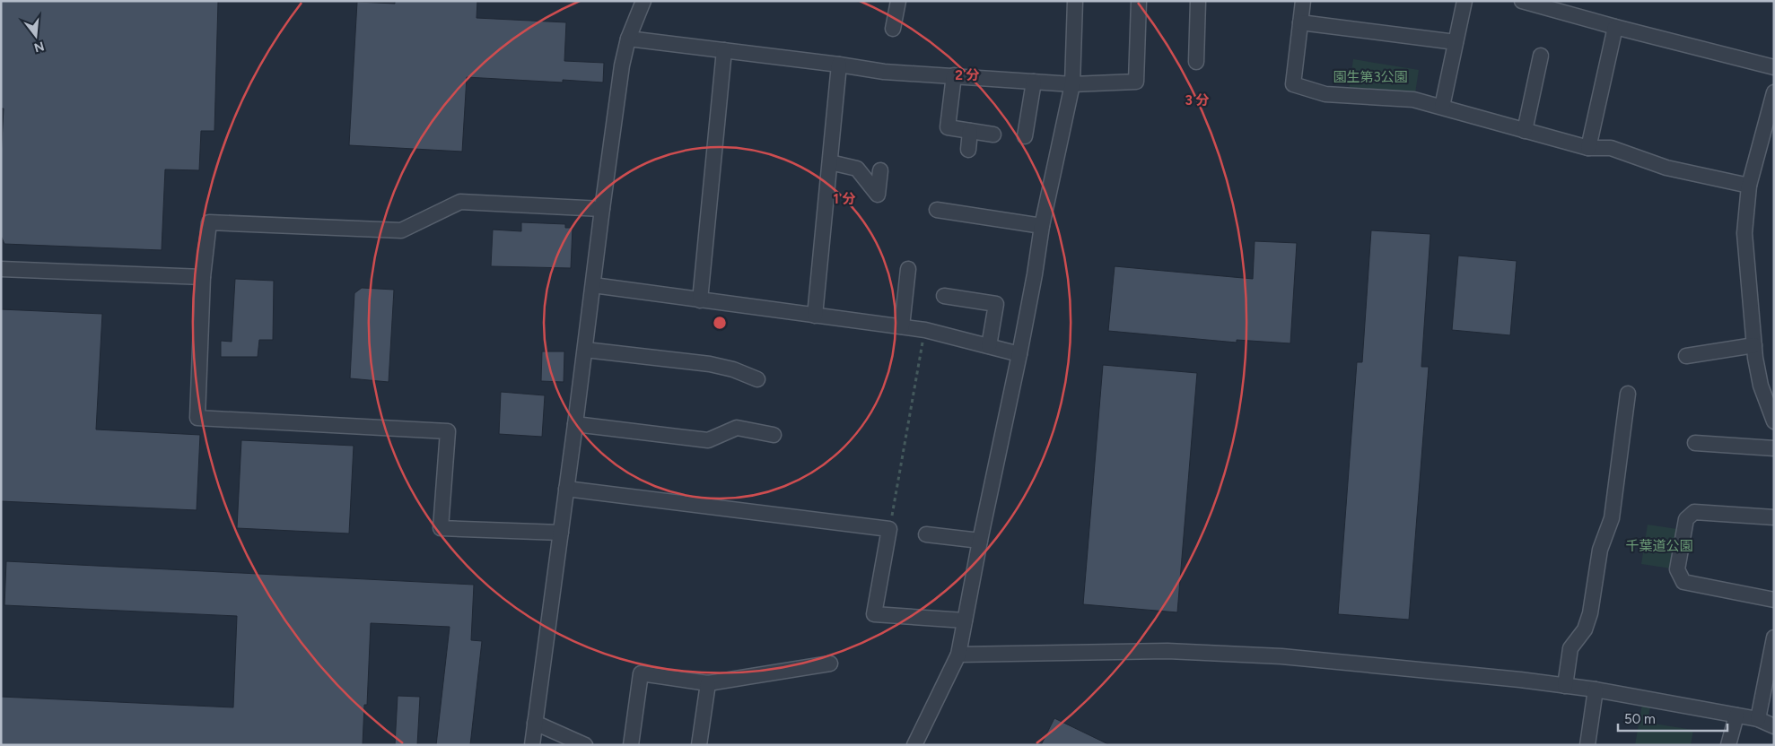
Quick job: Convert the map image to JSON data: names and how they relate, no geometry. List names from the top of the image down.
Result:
{
  "parks": ["園生第3公園", "千葉道公園"],
  "scale_bar": "50 m",
  "north": "bottom",
  "rings": ["2 分", "3 分", "1 分"]
}
